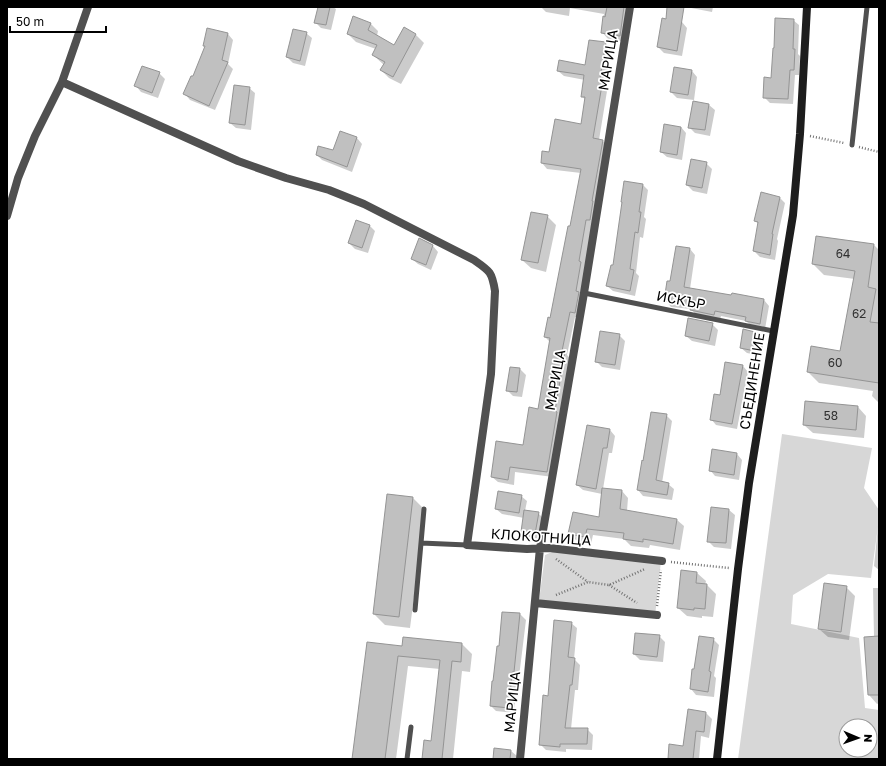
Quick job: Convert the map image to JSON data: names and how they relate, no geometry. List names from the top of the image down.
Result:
{
  "streets": {
    "street": ["МАРИЦА", "СЪЕДИНЕНИЕ", "КЛОКОТНИЦА"],
    "lane": ["ИСКЪР"]
  },
  "crossings": [
    ["МАРИЦА", "ИСКЪР"],
    ["МАРИЦА", "КЛОКОТНИЦА"],
    ["ИСКЪР", "СЪЕДИНЕНИЕ"]
  ],
  "house_numbers": [
    "64",
    "62",
    "60",
    "58"
  ],
  "scale_bar": "50 m",
  "north": "right"
}
